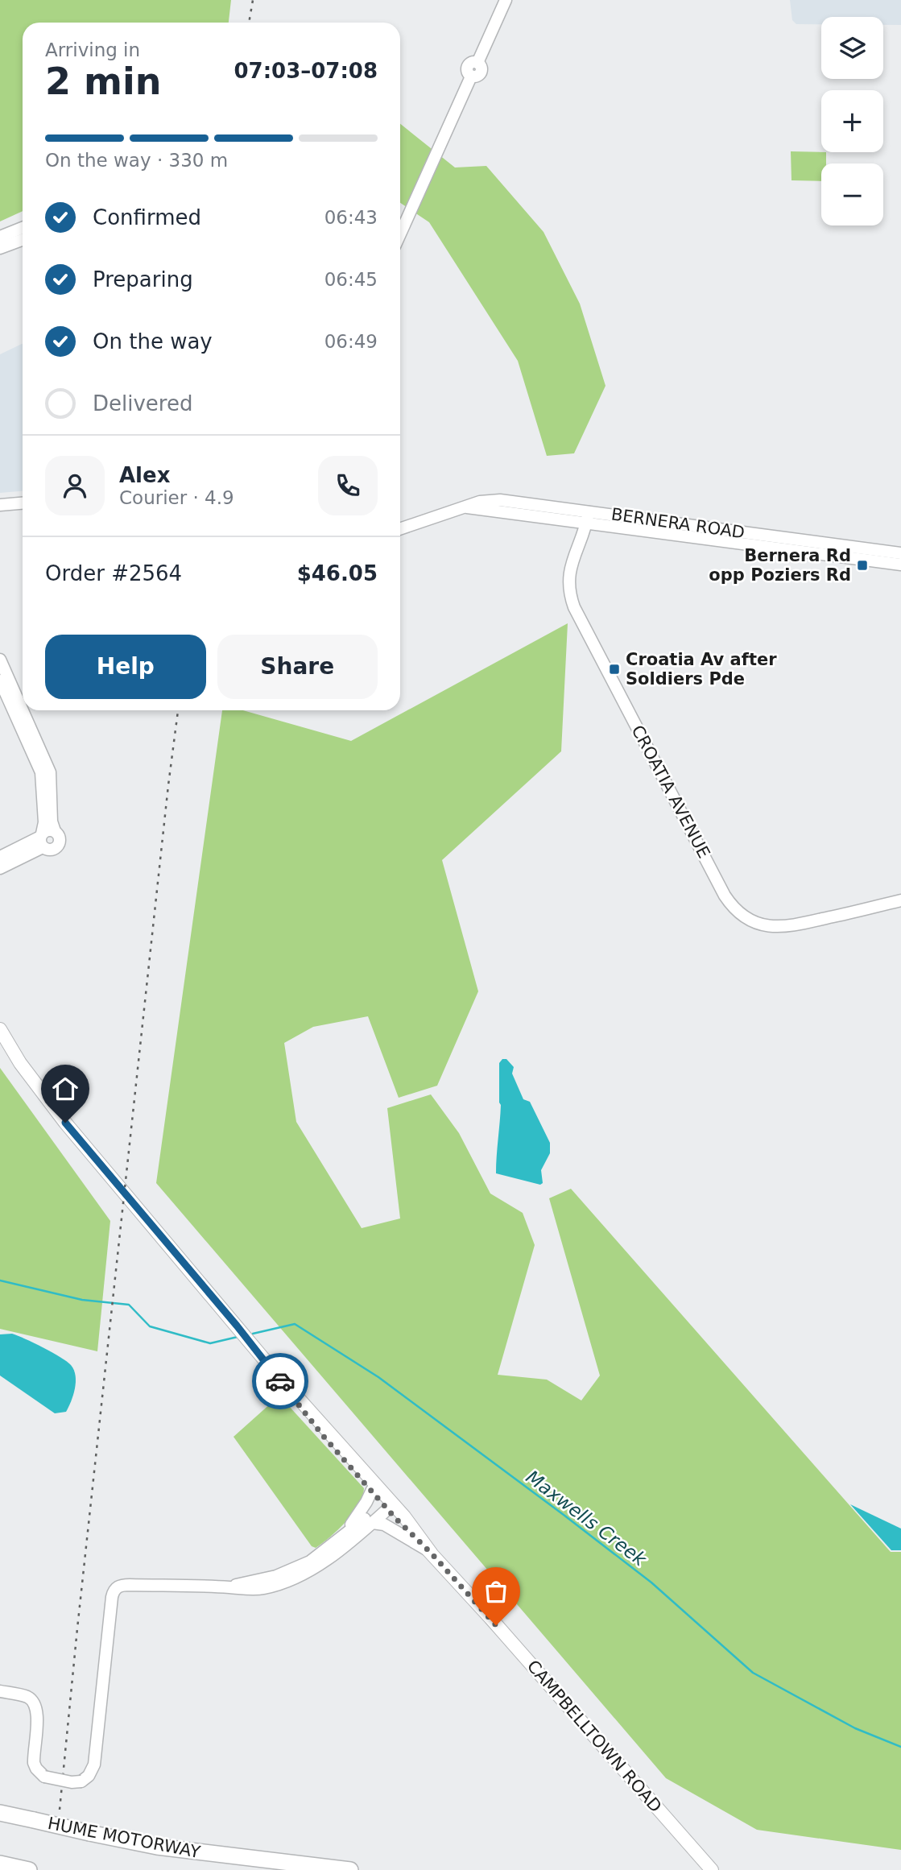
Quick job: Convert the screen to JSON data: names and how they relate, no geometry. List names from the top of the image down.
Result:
{
  "streets": {
    "highway": ["HUME MOTORWAY"],
    "main road": ["CAMPBELLTOWN ROAD"],
    "street": ["BERNERA ROAD", "CROATIA AVENUE"]
  },
  "crossings": [
    ["BERNERA ROAD", "CROATIA AVENUE"]
  ],
  "water": ["Maxwells Creek"],
  "places": {
    "transit": ["Bernera Rd opp Poziers Rd", "Croatia Av after Soldiers Pde"]
  },
  "page": {
    "map_buttons": ["+", "−"],
    "heading": ["2 min", "Arriving in", "07:03–07:08"],
    "panel": [
      "Alex",
      "Courier · 4.9",
      "Order #2564",
      "$46.05"
    ],
    "bar": "On the way · 330 m",
    "list": [
      ["Confirmed", "06:43"],
      ["Preparing", "06:45"],
      ["On the way", "06:49"],
      "Delivered"
    ],
    "buttons": ["Help", "Share"]
  }
}
